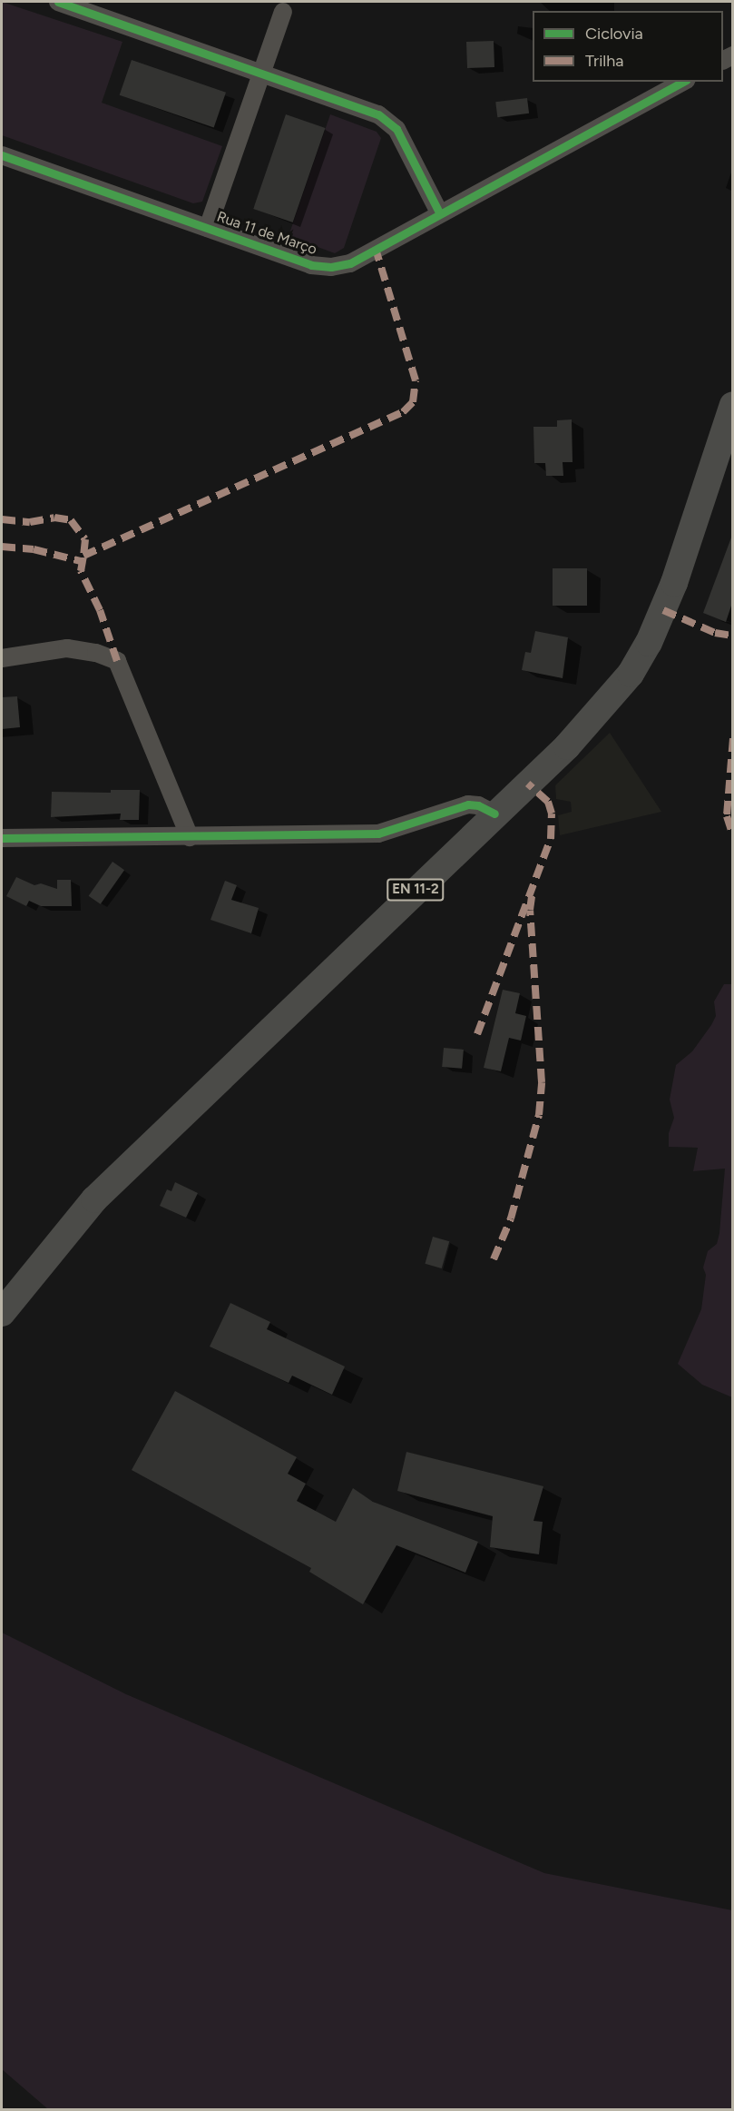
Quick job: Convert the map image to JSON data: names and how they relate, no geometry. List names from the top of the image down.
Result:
{
  "streets": {
    "main road": ["EN 11-2"],
    "street": ["Rua 11 de Março"]
  },
  "legend": ["Ciclovia", "Trilha"]
}
